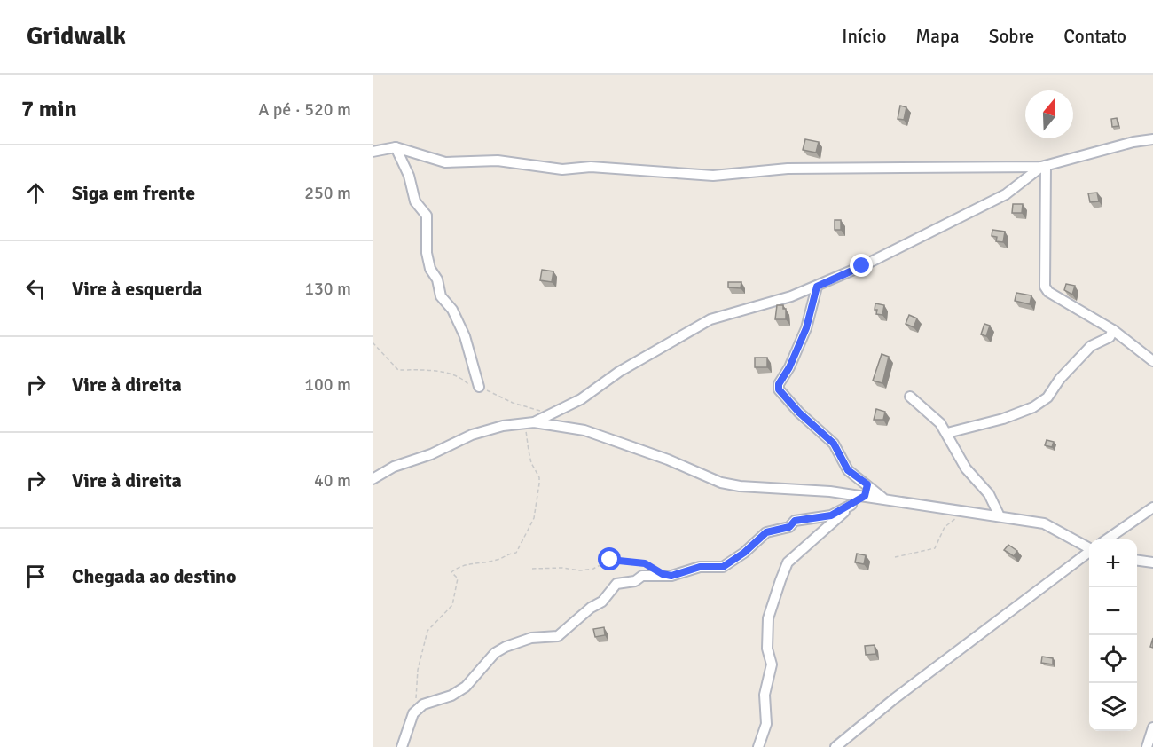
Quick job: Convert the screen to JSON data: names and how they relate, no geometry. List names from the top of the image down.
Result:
{
  "north": "top",
  "page": {
    "header": "Gridwalk",
    "nav": [
      "Início",
      "Mapa",
      "Sobre",
      "Contato"
    ],
    "heading": ["7 min", "A pé · 520 m"],
    "list": [
      ["Siga em frente", "250 m"],
      ["Vire à esquerda", "130 m"],
      ["Vire à direita", "100 m"],
      ["Vire à direita", "40 m"],
      "Chegada ao destino"
    ],
    "map_buttons": ["+", "−"]
  }
}
